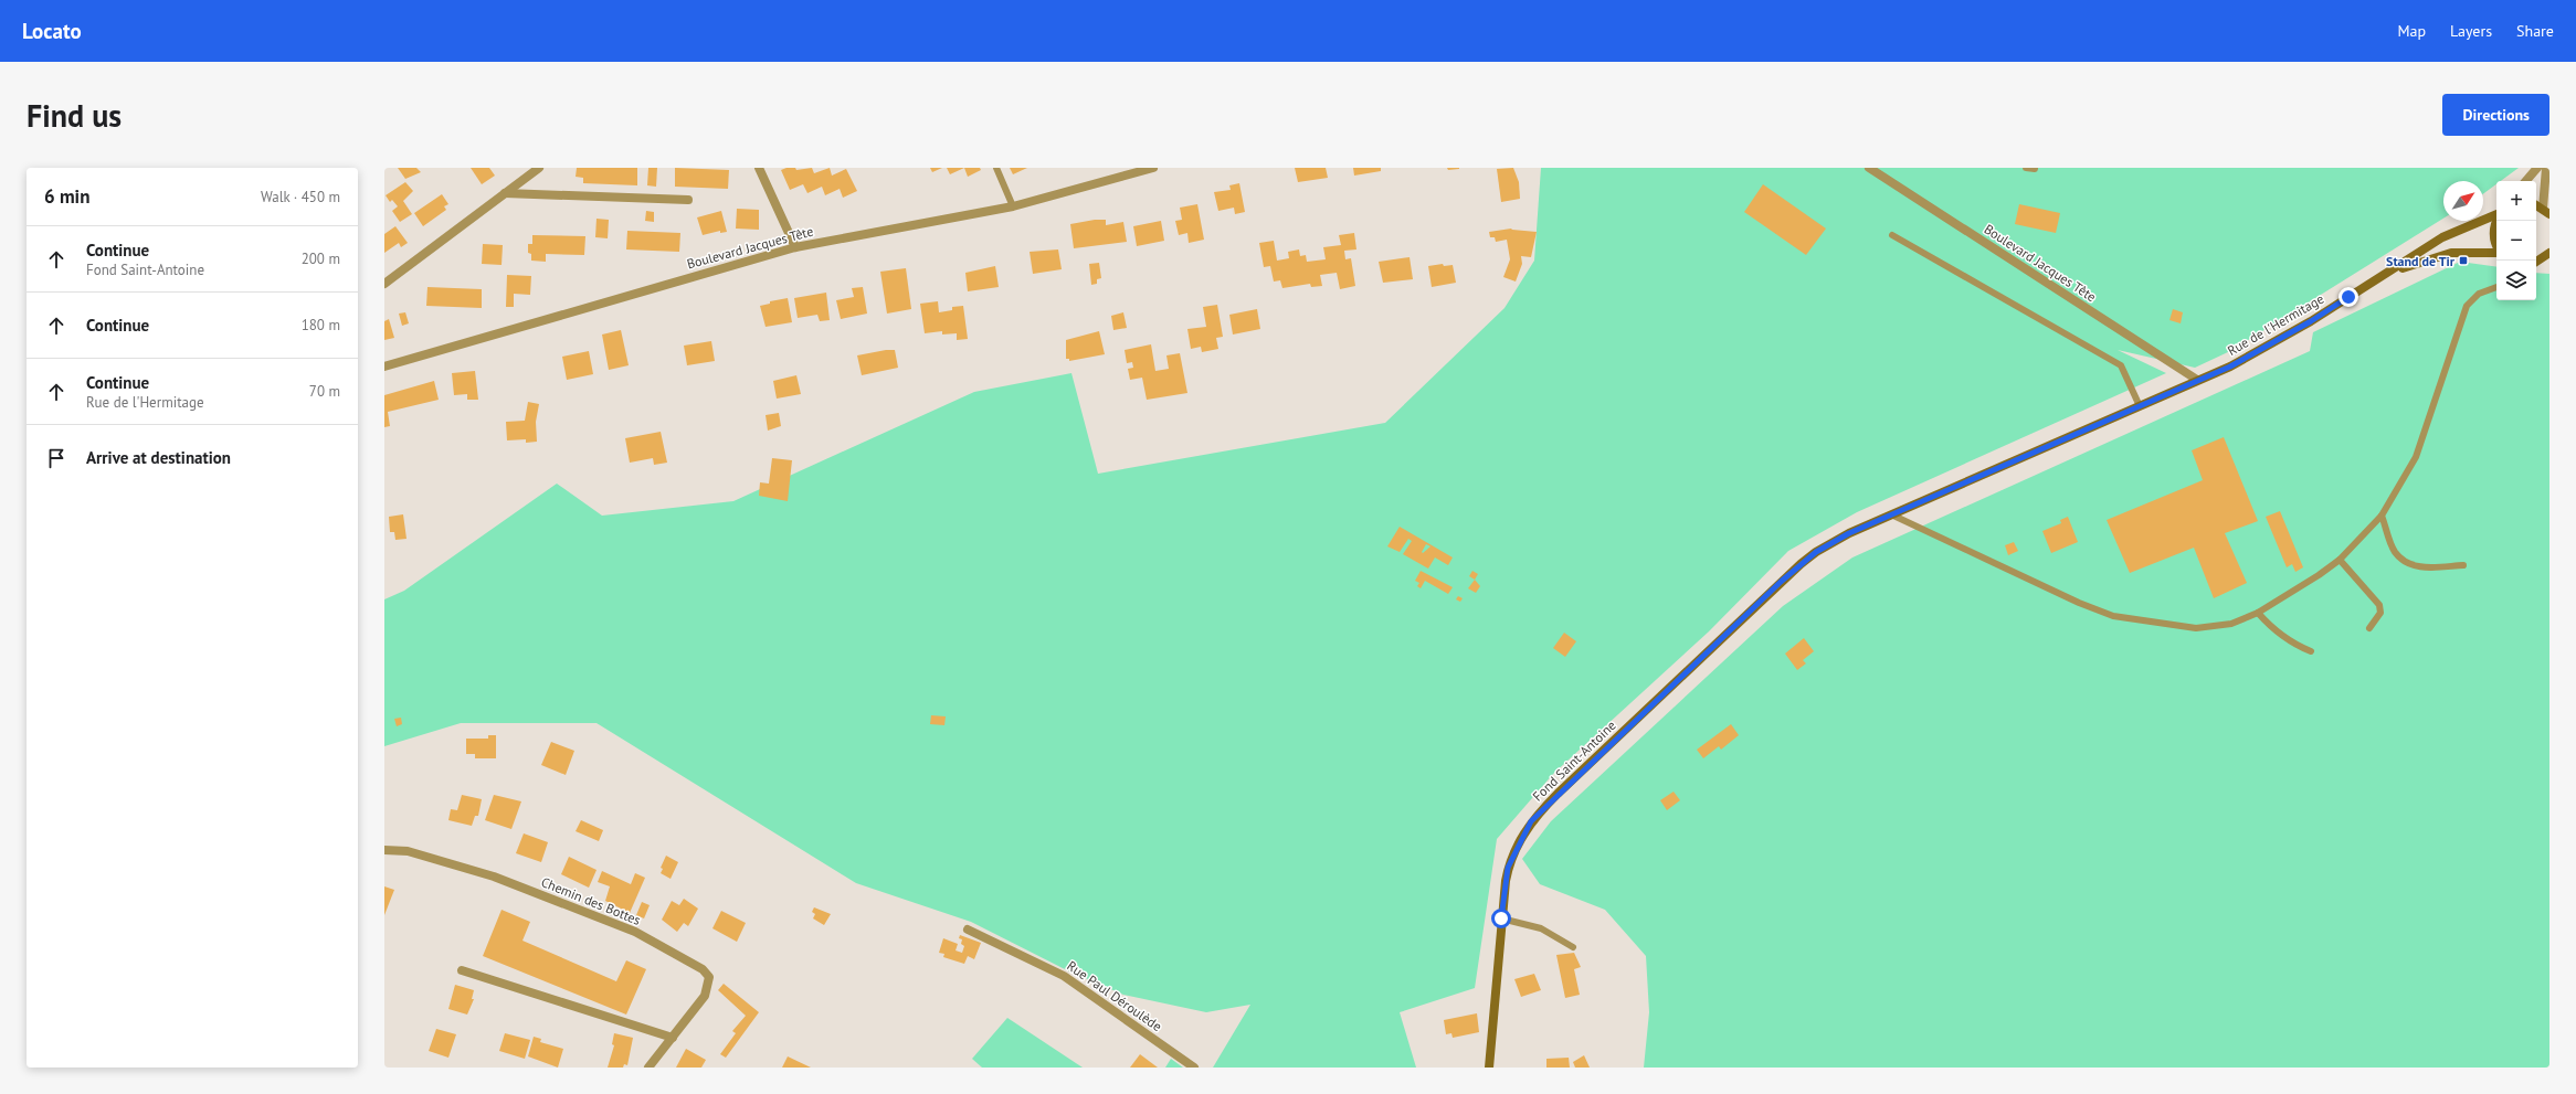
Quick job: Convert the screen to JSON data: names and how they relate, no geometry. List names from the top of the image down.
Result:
{
  "streets": {
    "main road": ["Rue de l'Hermitage", "Fond Saint-Antoine"],
    "street": ["Boulevard Jacques Tête", "Chemin des Bottes", "Rue Paul Déroulède"]
  },
  "crossings": [
    ["Boulevard Jacques Tête", "Rue de l'Hermitage"],
    ["Rue de l'Hermitage", "Fond Saint-Antoine"]
  ],
  "places": {
    "transit": ["Stand de Tir"]
  },
  "north": "top right",
  "page": {
    "header": "Locato",
    "nav": ["Map", "Layers", "Share"],
    "buttons": "Directions",
    "title": "Find us",
    "heading": ["6 min", "Walk · 450 m"],
    "map_buttons": ["+", "−"],
    "list": [
      ["Continue", "Fond Saint-Antoine", "200 m"],
      ["Continue", "180 m"],
      ["Continue", "Rue de l'Hermitage", "70 m"],
      "Arrive at destination"
    ]
  }
}
